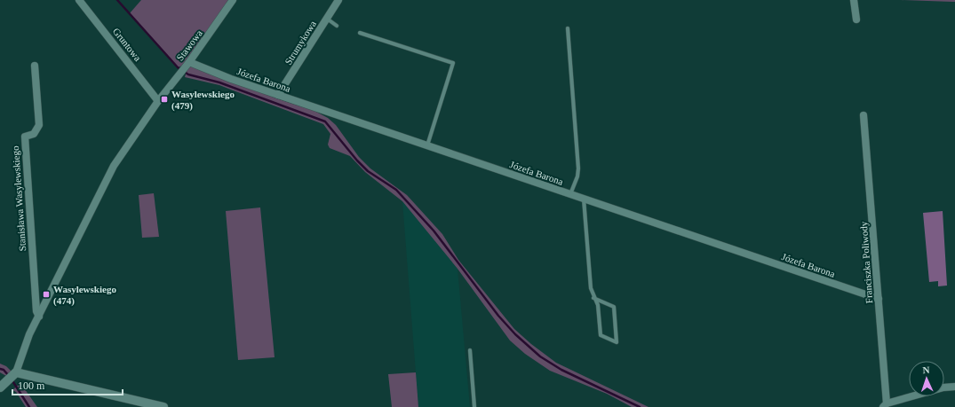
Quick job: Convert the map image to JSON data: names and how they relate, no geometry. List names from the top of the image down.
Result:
{
  "streets": {
    "street": [
      "Strumykowa",
      "Gruntowa",
      "Stawowa",
      "Józefa Barona",
      "Stanisława Wasylewskiego",
      "Franciszka Poliwody"
    ]
  },
  "crossings": [
    ["Strumykowa", "Józefa Barona"],
    ["Gruntowa", "Stawowa"],
    ["Stawowa", "Józefa Barona"],
    ["Józefa Barona", "Franciszka Poliwody"]
  ],
  "places": {
    "transit": ["Wasylewskiego (479)", "Wasylewskiego (474)"]
  },
  "scale_bar": "100 m",
  "north": "top"
}
